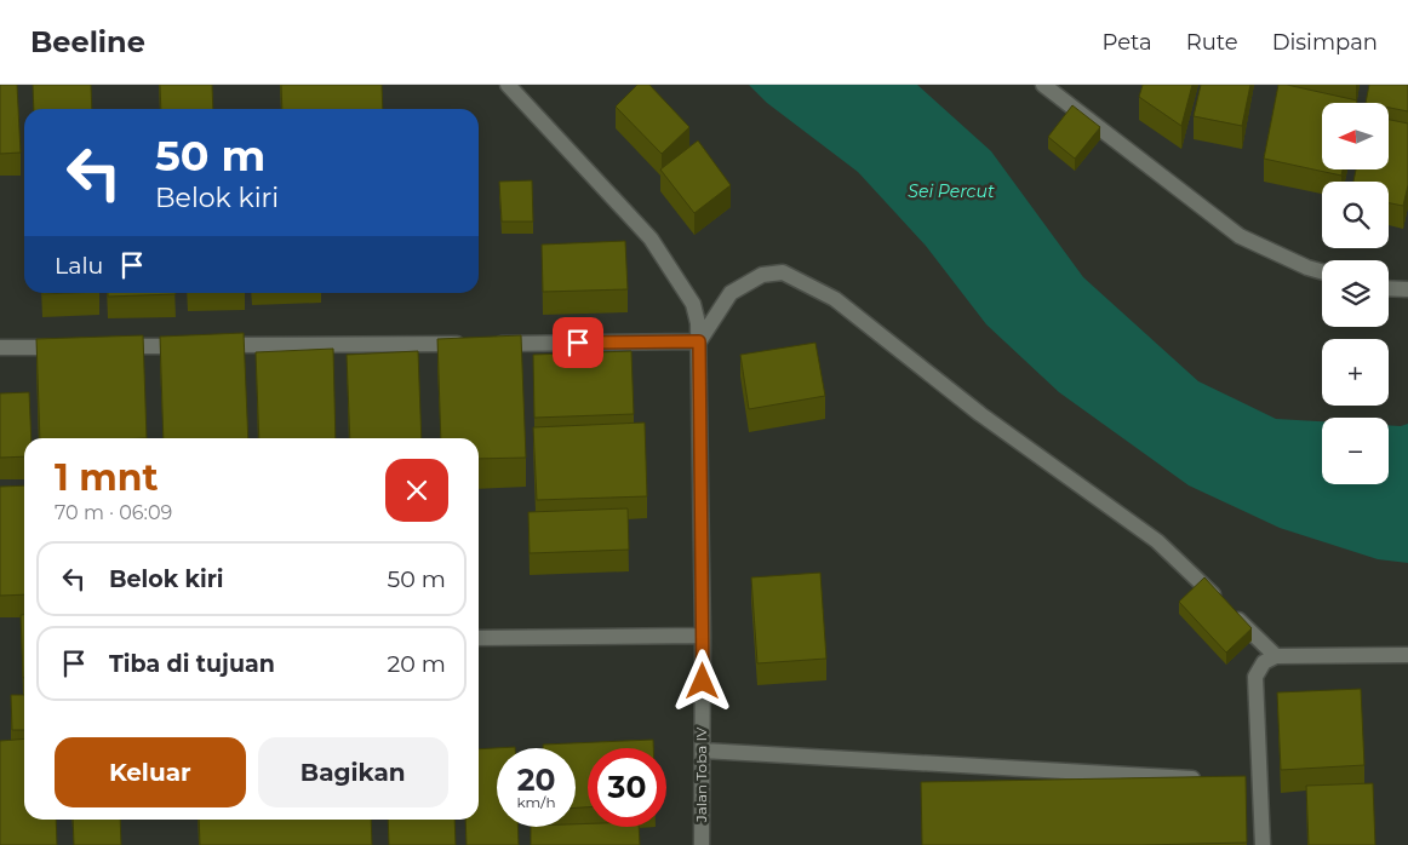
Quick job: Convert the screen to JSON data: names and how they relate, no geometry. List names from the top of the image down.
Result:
{
  "streets": {
    "street": ["Jalan Toba IV"]
  },
  "water": ["Sei Percut"],
  "north": "left",
  "page": {
    "header": "Beeline",
    "nav": ["Peta", "Rute", "Disimpan"],
    "map_buttons": ["+", "−"],
    "turn": ["50 m", "Belok kiri"],
    "then": "Lalu",
    "heading": ["1 mnt", "70 m · 06:09"],
    "list": [
      {
        "name": "Belok kiri",
        "value": "50 m"
      },
      {
        "name": "Tiba di tujuan",
        "value": "20 m"
      }
    ],
    "buttons": ["Keluar", "Bagikan"],
    "speed": "20 km/h",
    "limit": "30"
  }
}
